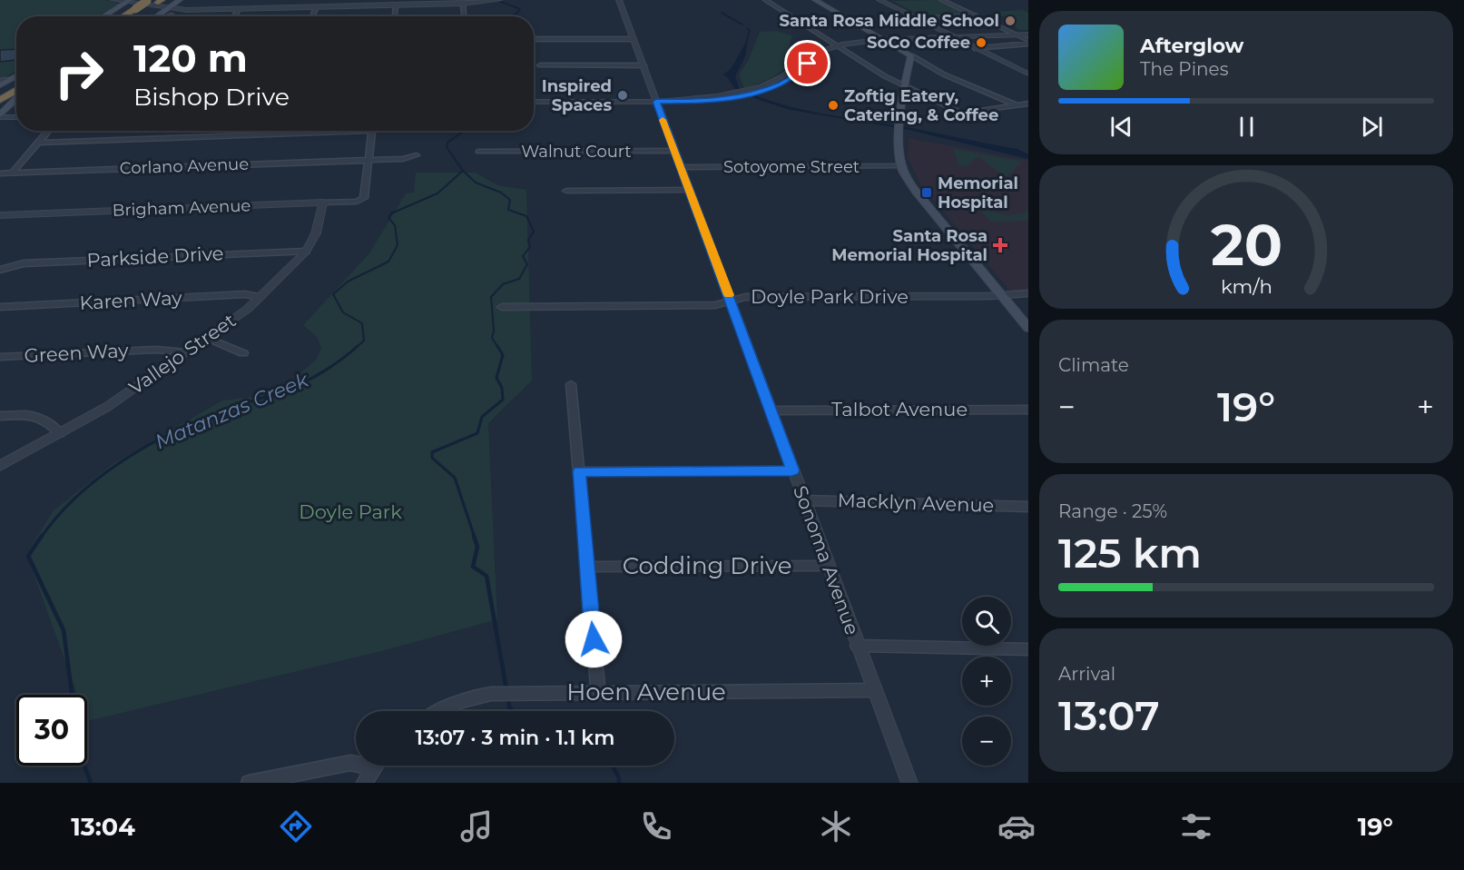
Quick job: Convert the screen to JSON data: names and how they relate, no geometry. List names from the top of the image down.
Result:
{
  "streets": {
    "street": [
      "Walnut Court",
      "Corlano Avenue",
      "Sotoyome Street",
      "Brigham Avenue",
      "Parkside Drive",
      "Doyle Park Drive",
      "Karen Way",
      "Green Way",
      "Vallejo Street",
      "Talbot Avenue",
      "Macklyn Avenue",
      "Sonoma Avenue",
      "Codding Drive",
      "Hoen Avenue"
    ]
  },
  "crossings": [
    ["Walnut Court", "Sonoma Avenue"],
    ["Corlano Avenue", "Brigham Avenue"],
    ["Sotoyome Street", "Sonoma Avenue"],
    ["Brigham Avenue", "Vallejo Street"],
    ["Parkside Drive", "Vallejo Street"],
    ["Doyle Park Drive", "Sonoma Avenue"],
    ["Karen Way", "Vallejo Street"],
    ["Green Way", "Vallejo Street"],
    ["Talbot Avenue", "Sonoma Avenue"],
    ["Macklyn Avenue", "Sonoma Avenue"],
    ["Sonoma Avenue", "Codding Drive"],
    ["Sonoma Avenue", "Hoen Avenue"]
  ],
  "water": ["Matanzas Creek"],
  "parks": ["Doyle Park"],
  "places": {
    "other": [
      "Santa Rosa Middle School",
      "SoCo Coffee",
      "Inspired Spaces",
      "Zoftig Eatery, Catering, & Coffee"
    ],
    "transit": ["Memorial Hospital"],
    "health": ["Santa Rosa Memorial Hospital"]
  },
  "page": {
    "turn": ["120 m", "Bishop Drive"],
    "song": ["Afterglow", "The Pines"],
    "tile": [
      "Climate",
      ["Range · 25%", "125 km"],
      ["Arrival", "13:07"]
    ],
    "heat": ["−", "19°", "+"],
    "map_buttons": ["+", "−"],
    "limit": "30",
    "trip": "13:07 · 3 min · 1.1 km",
    "tabs": ["13:04", "19°"],
    "gauge": ["20", "km/h"]
  }
}
